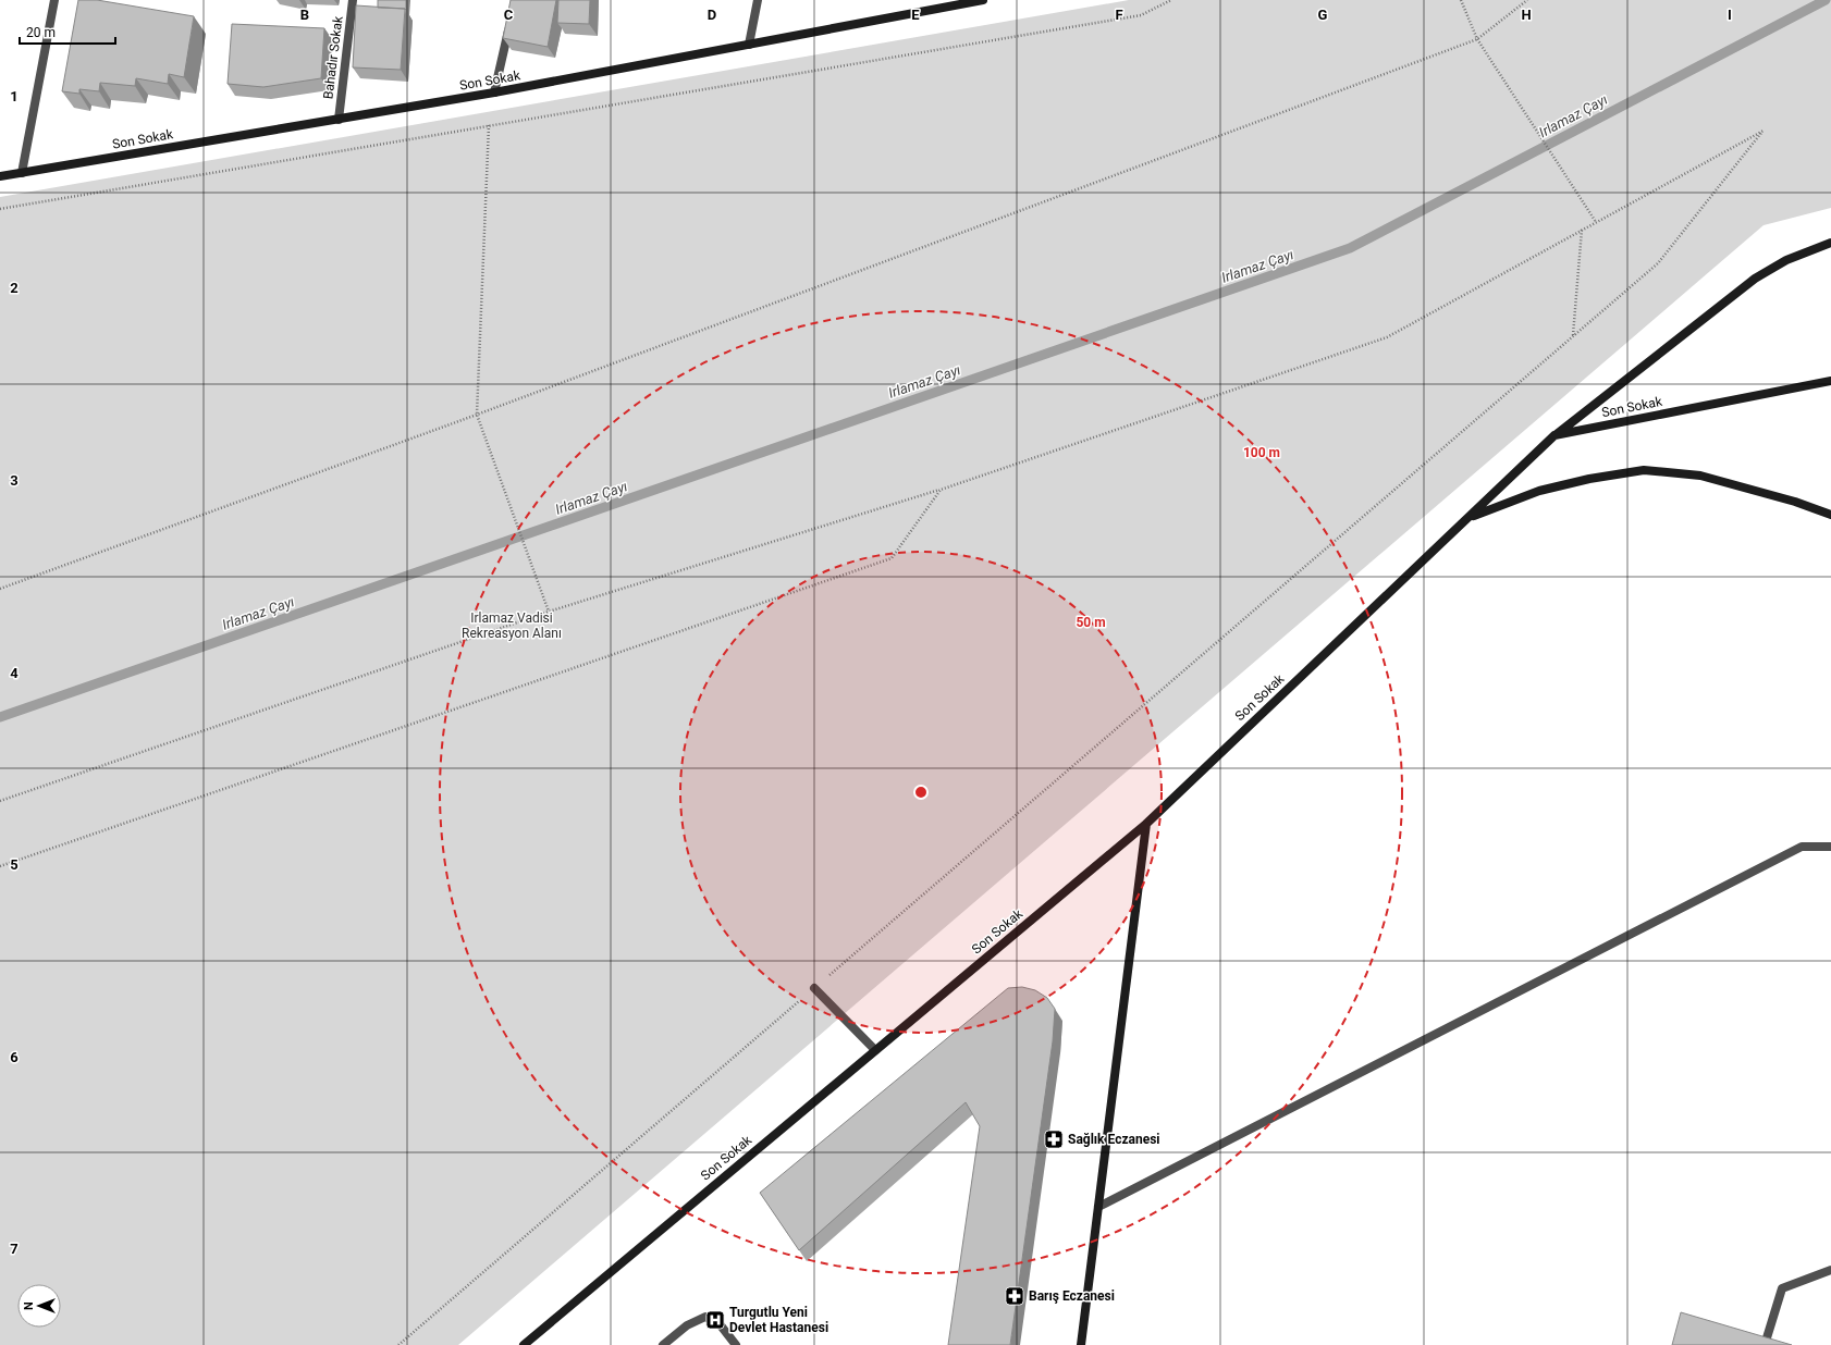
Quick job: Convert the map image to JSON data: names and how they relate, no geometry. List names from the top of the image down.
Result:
{
  "streets": {
    "main road": ["Son Sokak"],
    "street": ["Bahadır Sokak"]
  },
  "crossings": [
    ["Bahadır Sokak", "Son Sokak"]
  ],
  "water": ["Irlamaz Çayı"],
  "parks": ["Irlamaz Vadisi Rekreasyon Alanı"],
  "places": {
    "pharmacy": ["Sağlık Eczanesi", "Barış Eczanesi"],
    "hospital": ["Turgutlu Yeni Devlet Hastanesi"]
  },
  "scale_bar": "20 m",
  "north": "left",
  "grid": {
    "columns": [
      "B",
      "C",
      "D",
      "E",
      "F",
      "G",
      "H",
      "I"
    ],
    "rows": [
      "1",
      "2",
      "3",
      "4",
      "5",
      "6",
      "7"
    ]
  },
  "rings": ["100 m", "50 m"]
}
